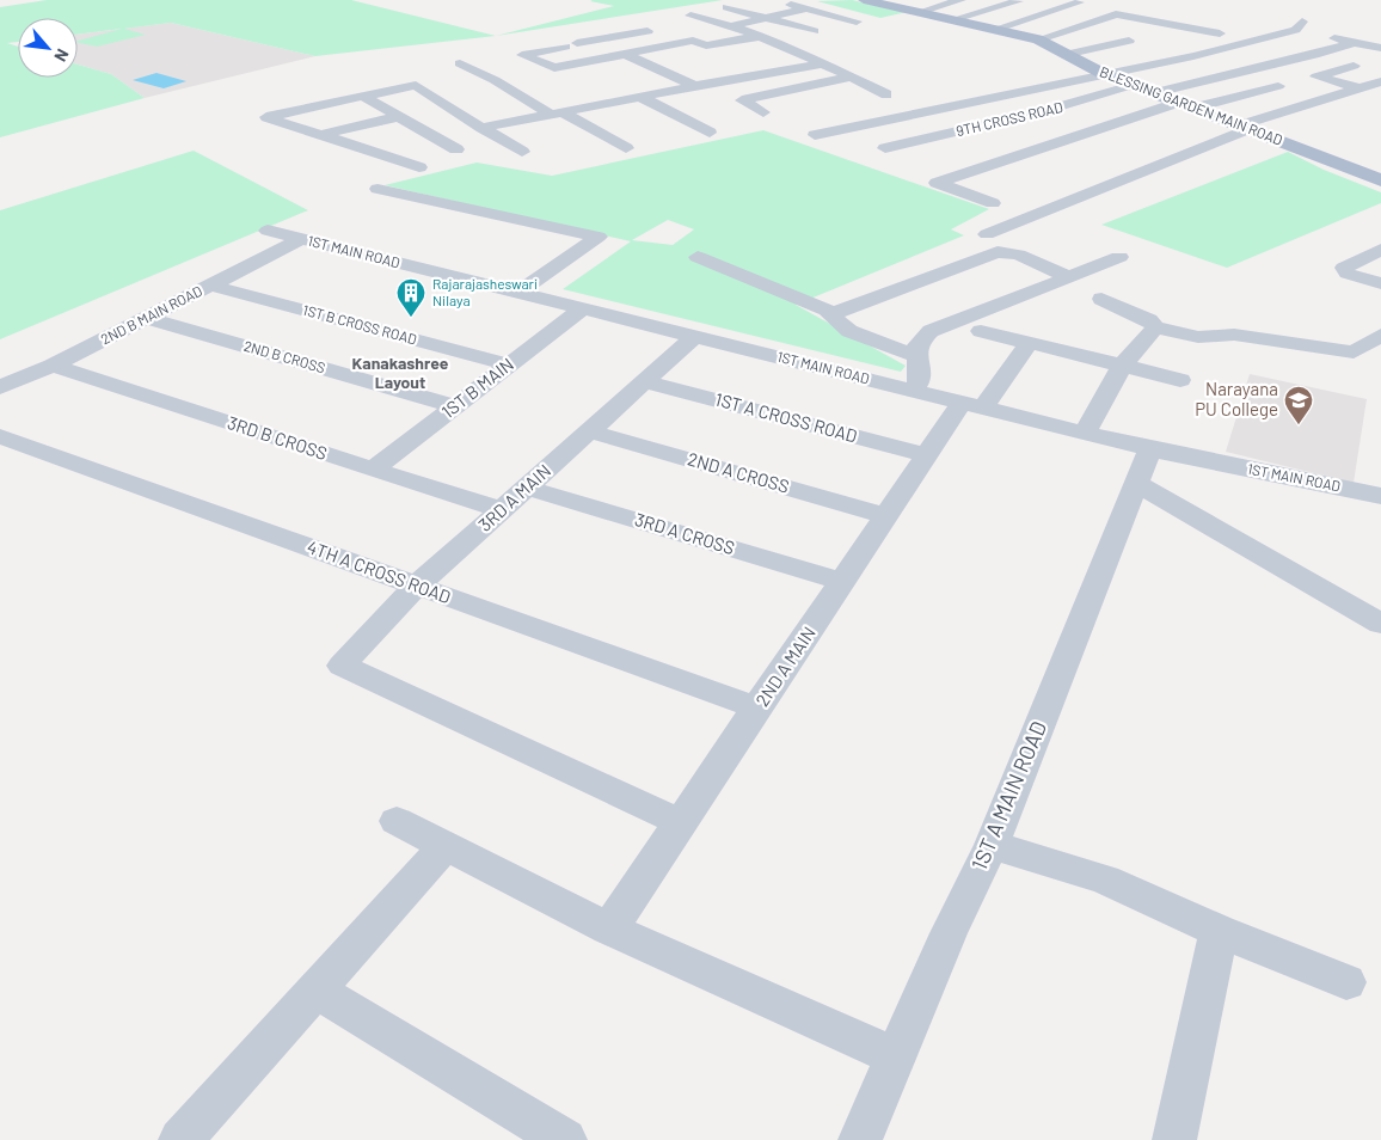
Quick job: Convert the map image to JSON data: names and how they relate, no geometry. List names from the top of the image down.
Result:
{
  "streets": {
    "main road": ["BLESSING GARDEN MAIN ROAD"],
    "street": [
      "9TH CROSS ROAD",
      "1ST MAIN ROAD",
      "2ND B MAIN ROAD",
      "1ST B CROSS ROAD",
      "2ND B CROSS",
      "1ST B MAIN",
      "1ST A CROSS ROAD",
      "3RD B CROSS",
      "2ND A CROSS",
      "3RD A MAIN",
      "3RD A CROSS",
      "4TH A CROSS ROAD",
      "2ND A MAIN",
      "1ST A MAIN ROAD"
    ]
  },
  "crossings": [
    ["BLESSING GARDEN MAIN ROAD", "9TH CROSS ROAD"],
    ["1ST MAIN ROAD", "2ND B MAIN ROAD"],
    ["1ST MAIN ROAD", "1ST B MAIN"],
    ["1ST MAIN ROAD", "3RD A MAIN"],
    ["1ST MAIN ROAD", "2ND A MAIN"],
    ["1ST MAIN ROAD", "1ST A MAIN ROAD"],
    ["2ND B MAIN ROAD", "1ST B CROSS ROAD"],
    ["2ND B MAIN ROAD", "2ND B CROSS"],
    ["2ND B MAIN ROAD", "3RD B CROSS"],
    ["1ST B CROSS ROAD", "1ST B MAIN"],
    ["2ND B CROSS", "1ST B MAIN"],
    ["1ST B MAIN", "3RD B CROSS"],
    ["1ST A CROSS ROAD", "3RD A MAIN"],
    ["1ST A CROSS ROAD", "2ND A MAIN"],
    ["3RD B CROSS", "3RD A MAIN"],
    ["2ND A CROSS", "3RD A MAIN"],
    ["2ND A CROSS", "2ND A MAIN"],
    ["3RD A MAIN", "3RD A CROSS"],
    ["3RD A MAIN", "4TH A CROSS ROAD"],
    ["3RD A MAIN", "2ND A MAIN"],
    ["3RD A CROSS", "2ND A MAIN"],
    ["4TH A CROSS ROAD", "2ND A MAIN"]
  ],
  "districts": ["Kanakashree Layout"],
  "places": {
    "building": ["Rajarajasheswari Nilaya"],
    "school or university": ["Narayana PU College"]
  },
  "north": "bottom right"
}
